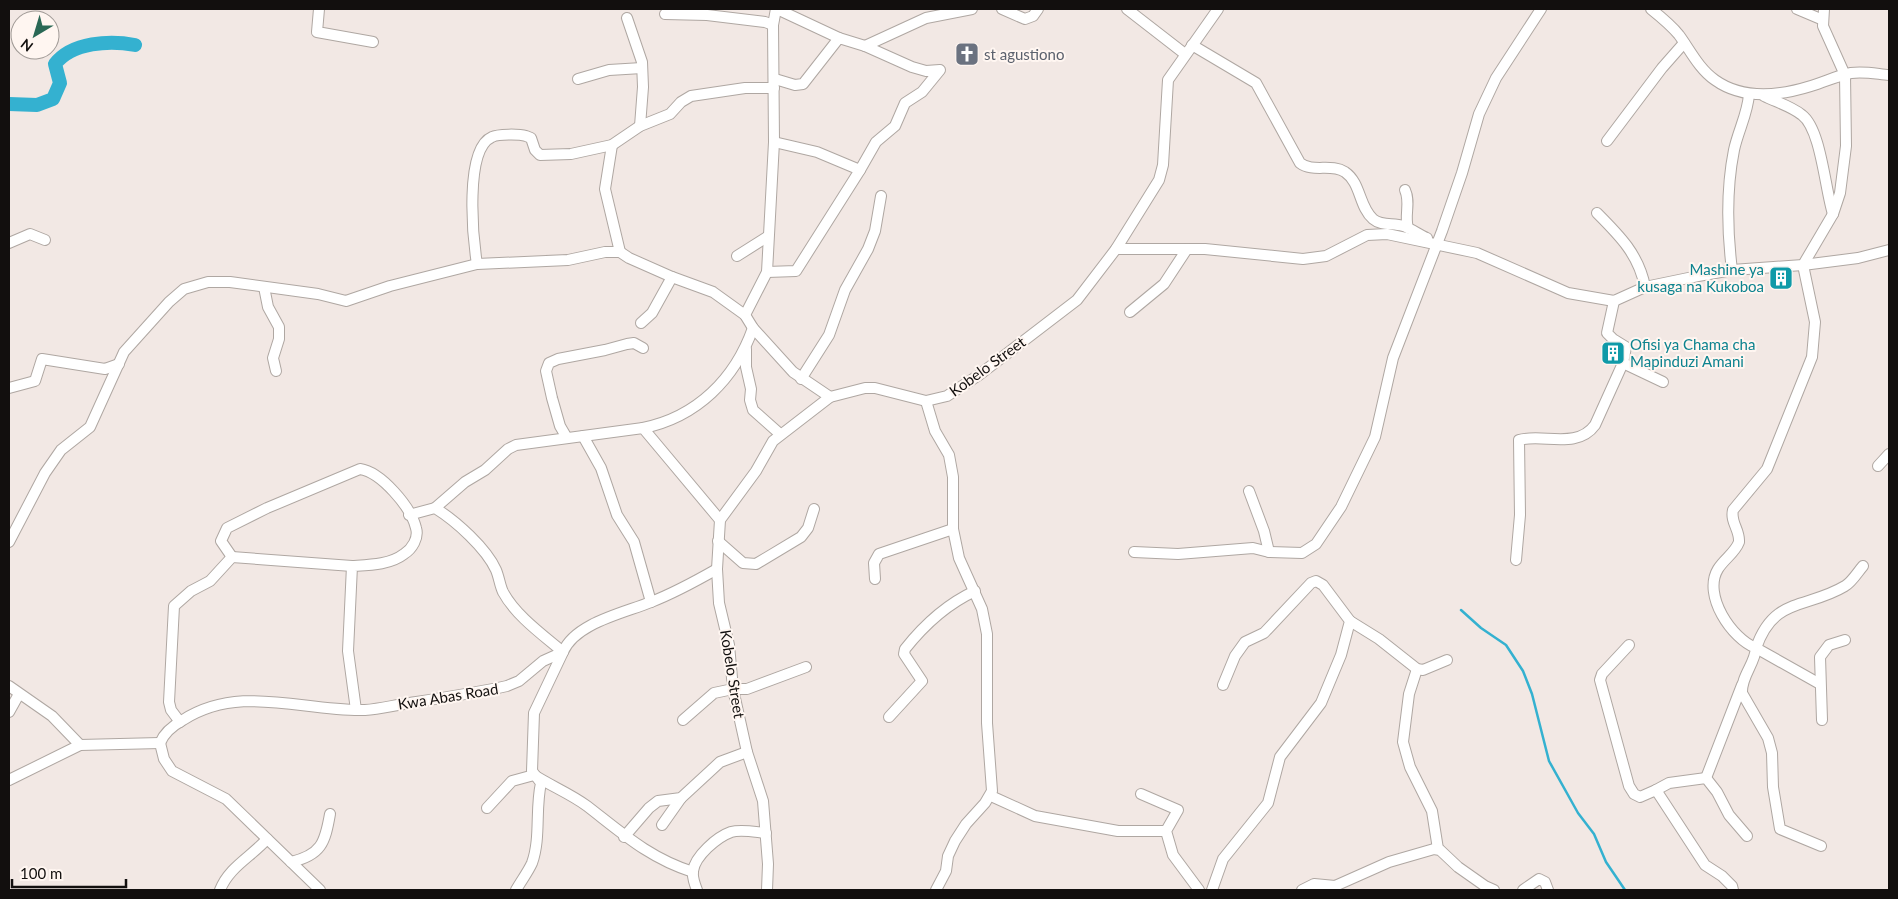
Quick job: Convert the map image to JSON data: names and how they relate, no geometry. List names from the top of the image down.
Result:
{
  "streets": {
    "street": ["Kobelo Street", "Kwa Abas Road"]
  },
  "crossings": [
    ["Kobelo Street", "Kwa Abas Road"]
  ],
  "places": {
    "church": ["st agustiono"],
    "building": ["Mashine ya kusaga na Kukoboa", "Ofisi ya Chama cha Mapinduzi Amani"]
  },
  "scale_bar": "100 m",
  "north": "bottom left"
}
